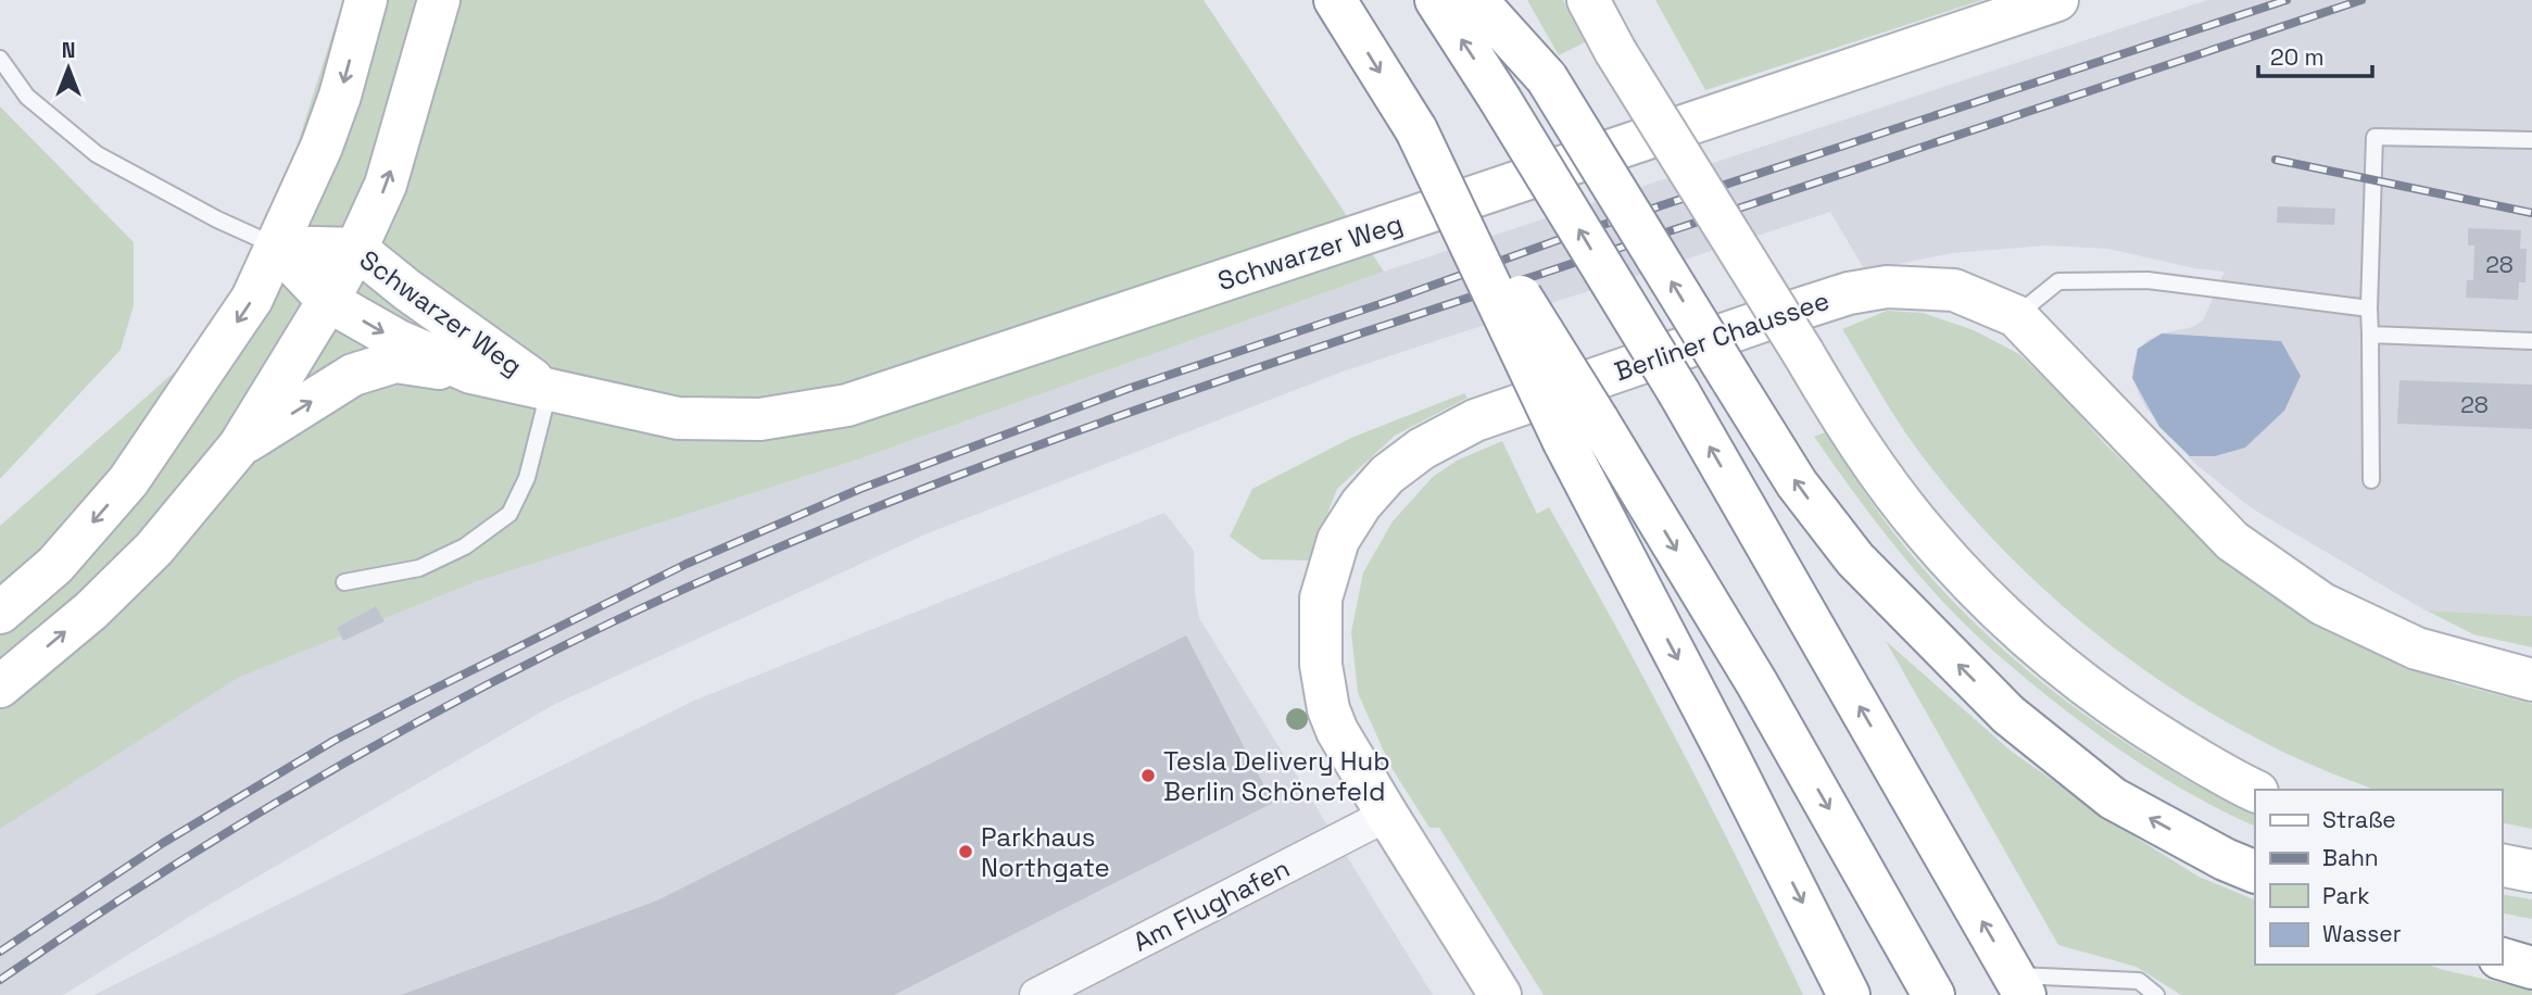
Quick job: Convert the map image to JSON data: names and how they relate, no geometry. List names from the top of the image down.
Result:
{
  "streets": {
    "main road": ["Schwarzer Weg", "Berliner Chaussee"],
    "street": ["Am Flughafen"]
  },
  "crossings": [
    ["Berliner Chaussee", "Am Flughafen"]
  ],
  "places": ["Tesla Delivery Hub Berlin Schönefeld", "Parkhaus Northgate"],
  "house_numbers": ["28", "28"],
  "legend": [
    "Straße",
    "Bahn",
    "Park",
    "Wasser"
  ],
  "scale_bar": "20 m",
  "north": "top"
}
